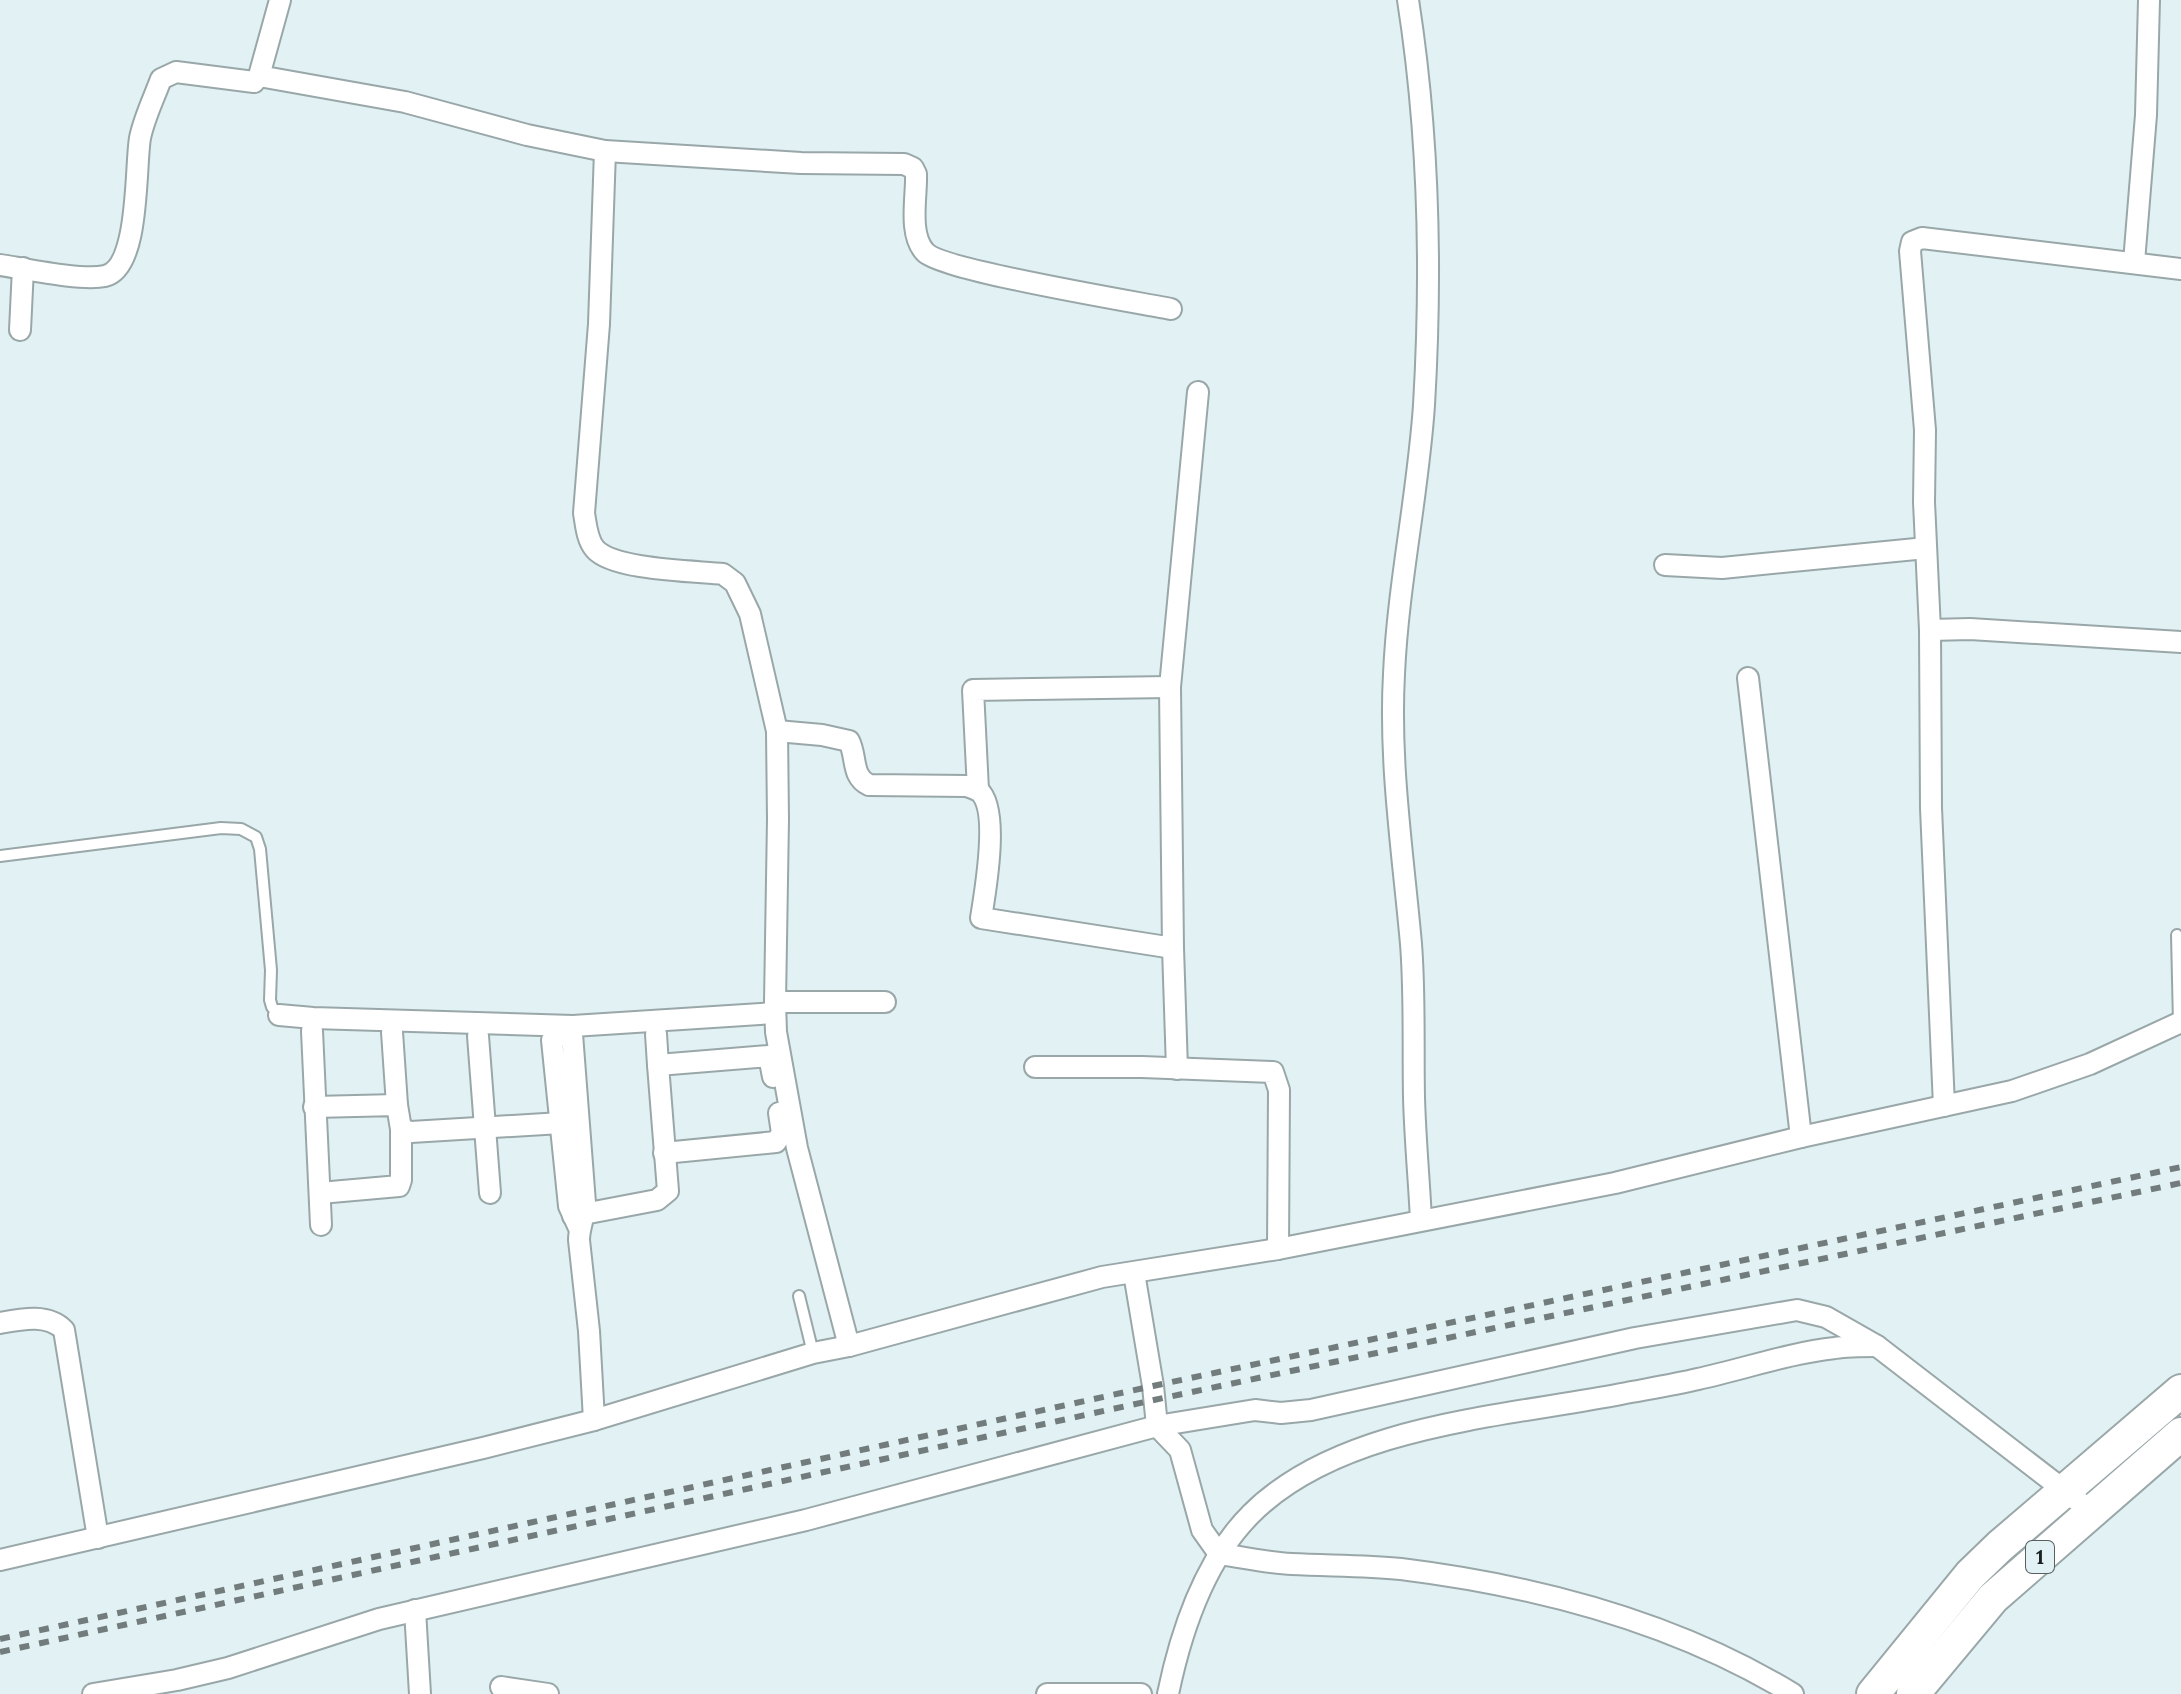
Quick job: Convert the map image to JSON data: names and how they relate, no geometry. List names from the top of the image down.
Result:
{
  "streets": {
    "highway": ["1"]
  }
}
